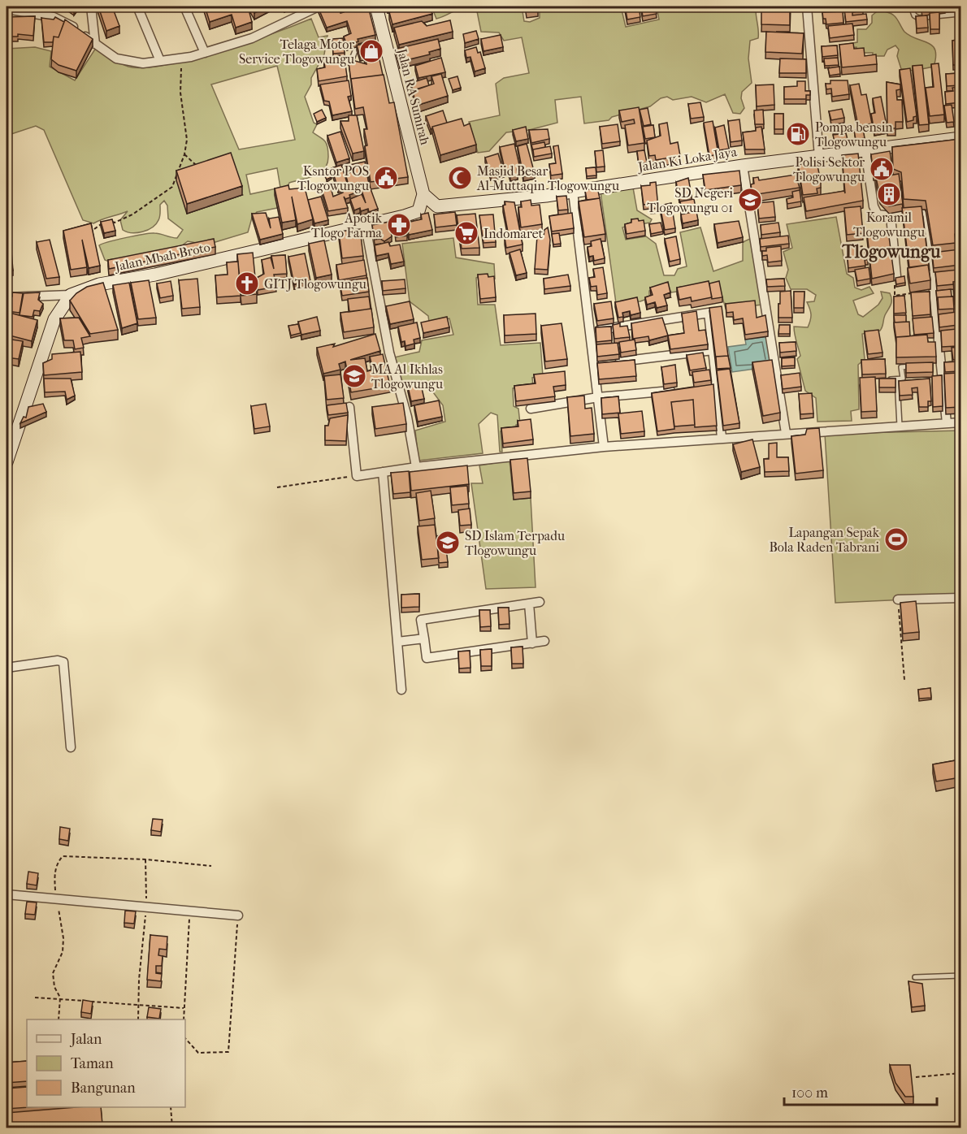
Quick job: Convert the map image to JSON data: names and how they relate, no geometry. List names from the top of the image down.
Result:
{
  "streets": {
    "main road": ["Jalan RA Sumirah", "Jalan Ki Loka Jaya", "Jalan Mbah Broto"]
  },
  "crossings": [
    ["Jalan Ki Loka Jaya", "Jalan Mbah Broto"]
  ],
  "districts": ["Tlogowungu"],
  "places": {
    "shop": ["Telaga Motor Service Tlogowungu"],
    "fuel station": ["Pompa bensin Tlogowungu"],
    "public building": ["Polisi Sektor Tlogowungu", "Ksntor POS Tlogowungu"],
    "mosque": ["Masjid Besar Al-Muttaqin Tlogowungu"],
    "building": ["Koramil Tlogowungu"],
    "school or university": ["SD Negeri Tlogowungu 01", "MA Al Ikhlas Tlogowungu", "SD Islam Terpadu Tlogowungu"],
    "pharmacy": ["Apotik Tlogo Farma"],
    "supermarket": ["Indomaret"],
    "church": ["GITJ Tlogowungu"],
    "sports": ["Lapangan Sepak Bola Raden Tabrani"]
  },
  "legend": ["Jalan", "Taman", "Bangunan"],
  "scale_bar": "100 m"
}
